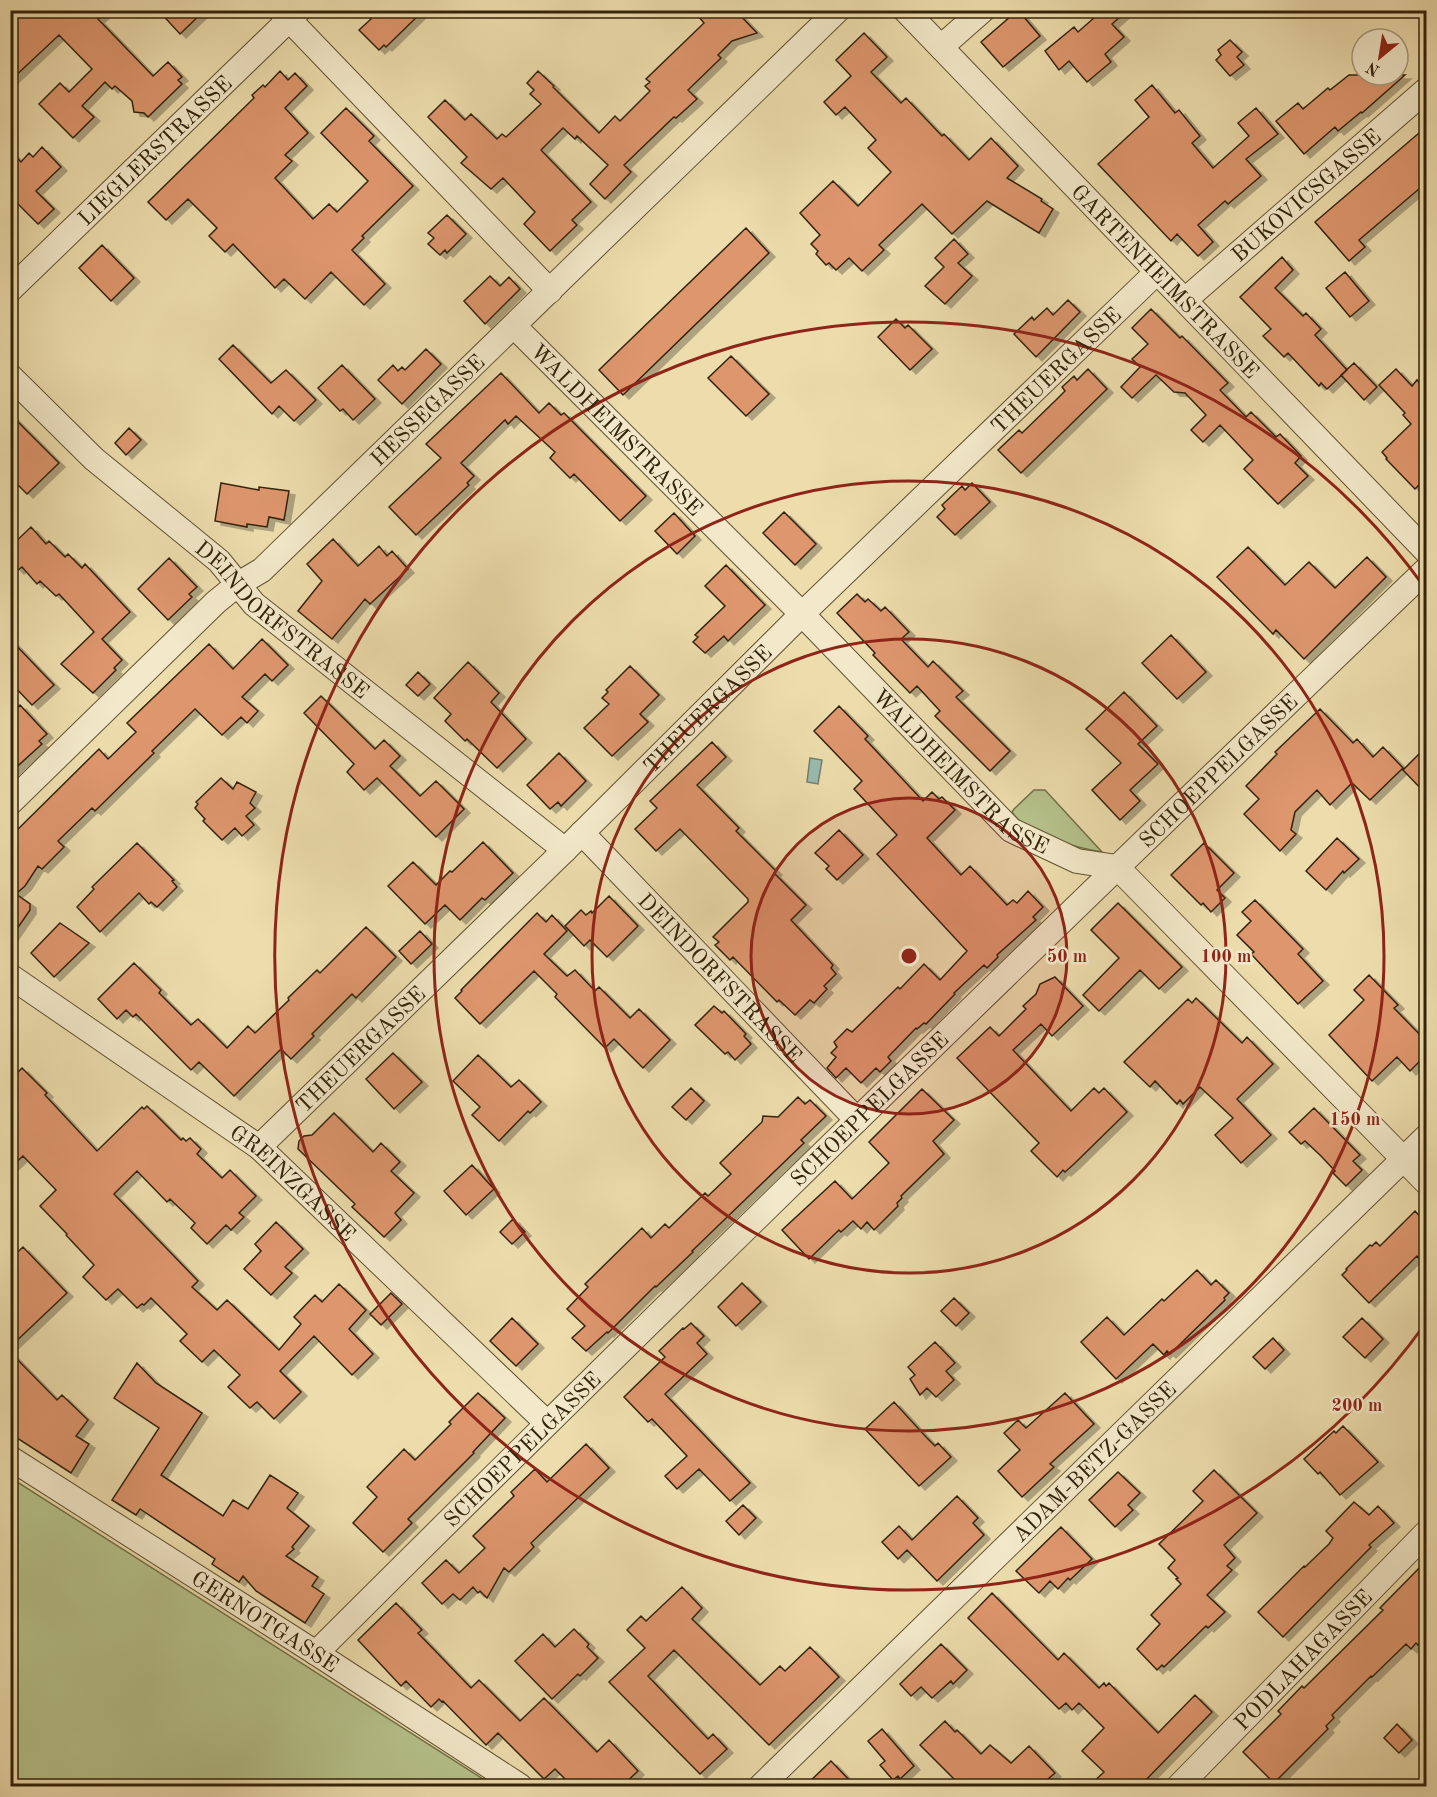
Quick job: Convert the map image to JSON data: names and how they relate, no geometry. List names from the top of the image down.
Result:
{
  "streets": {
    "street": [
      "LIEGLERSTRASSE",
      "BUKOVICSGASSE",
      "GARTENHEIMSTRASSE",
      "THEUERGASSE",
      "HESSEGASSE",
      "WALDHEIMSTRASSE",
      "DEINDORFSTRASSE",
      "SCHOEPPELGASSE",
      "GREINZGASSE",
      "ADAM-BETZ-GASSE",
      "GERNOTGASSE",
      "PODLAHAGASSE"
    ]
  },
  "crossings": [
    ["BUKOVICSGASSE", "GARTENHEIMSTRASSE"],
    ["GARTENHEIMSTRASSE", "THEUERGASSE"],
    ["THEUERGASSE", "WALDHEIMSTRASSE"],
    ["THEUERGASSE", "DEINDORFSTRASSE"],
    ["THEUERGASSE", "GREINZGASSE"],
    ["HESSEGASSE", "WALDHEIMSTRASSE"],
    ["HESSEGASSE", "DEINDORFSTRASSE"],
    ["WALDHEIMSTRASSE", "SCHOEPPELGASSE"],
    ["DEINDORFSTRASSE", "SCHOEPPELGASSE"],
    ["SCHOEPPELGASSE", "GREINZGASSE"],
    ["SCHOEPPELGASSE", "GERNOTGASSE"]
  ],
  "north": "bottom left",
  "rings": [
    "50 m",
    "100 m",
    "150 m",
    "200 m"
  ]
}
